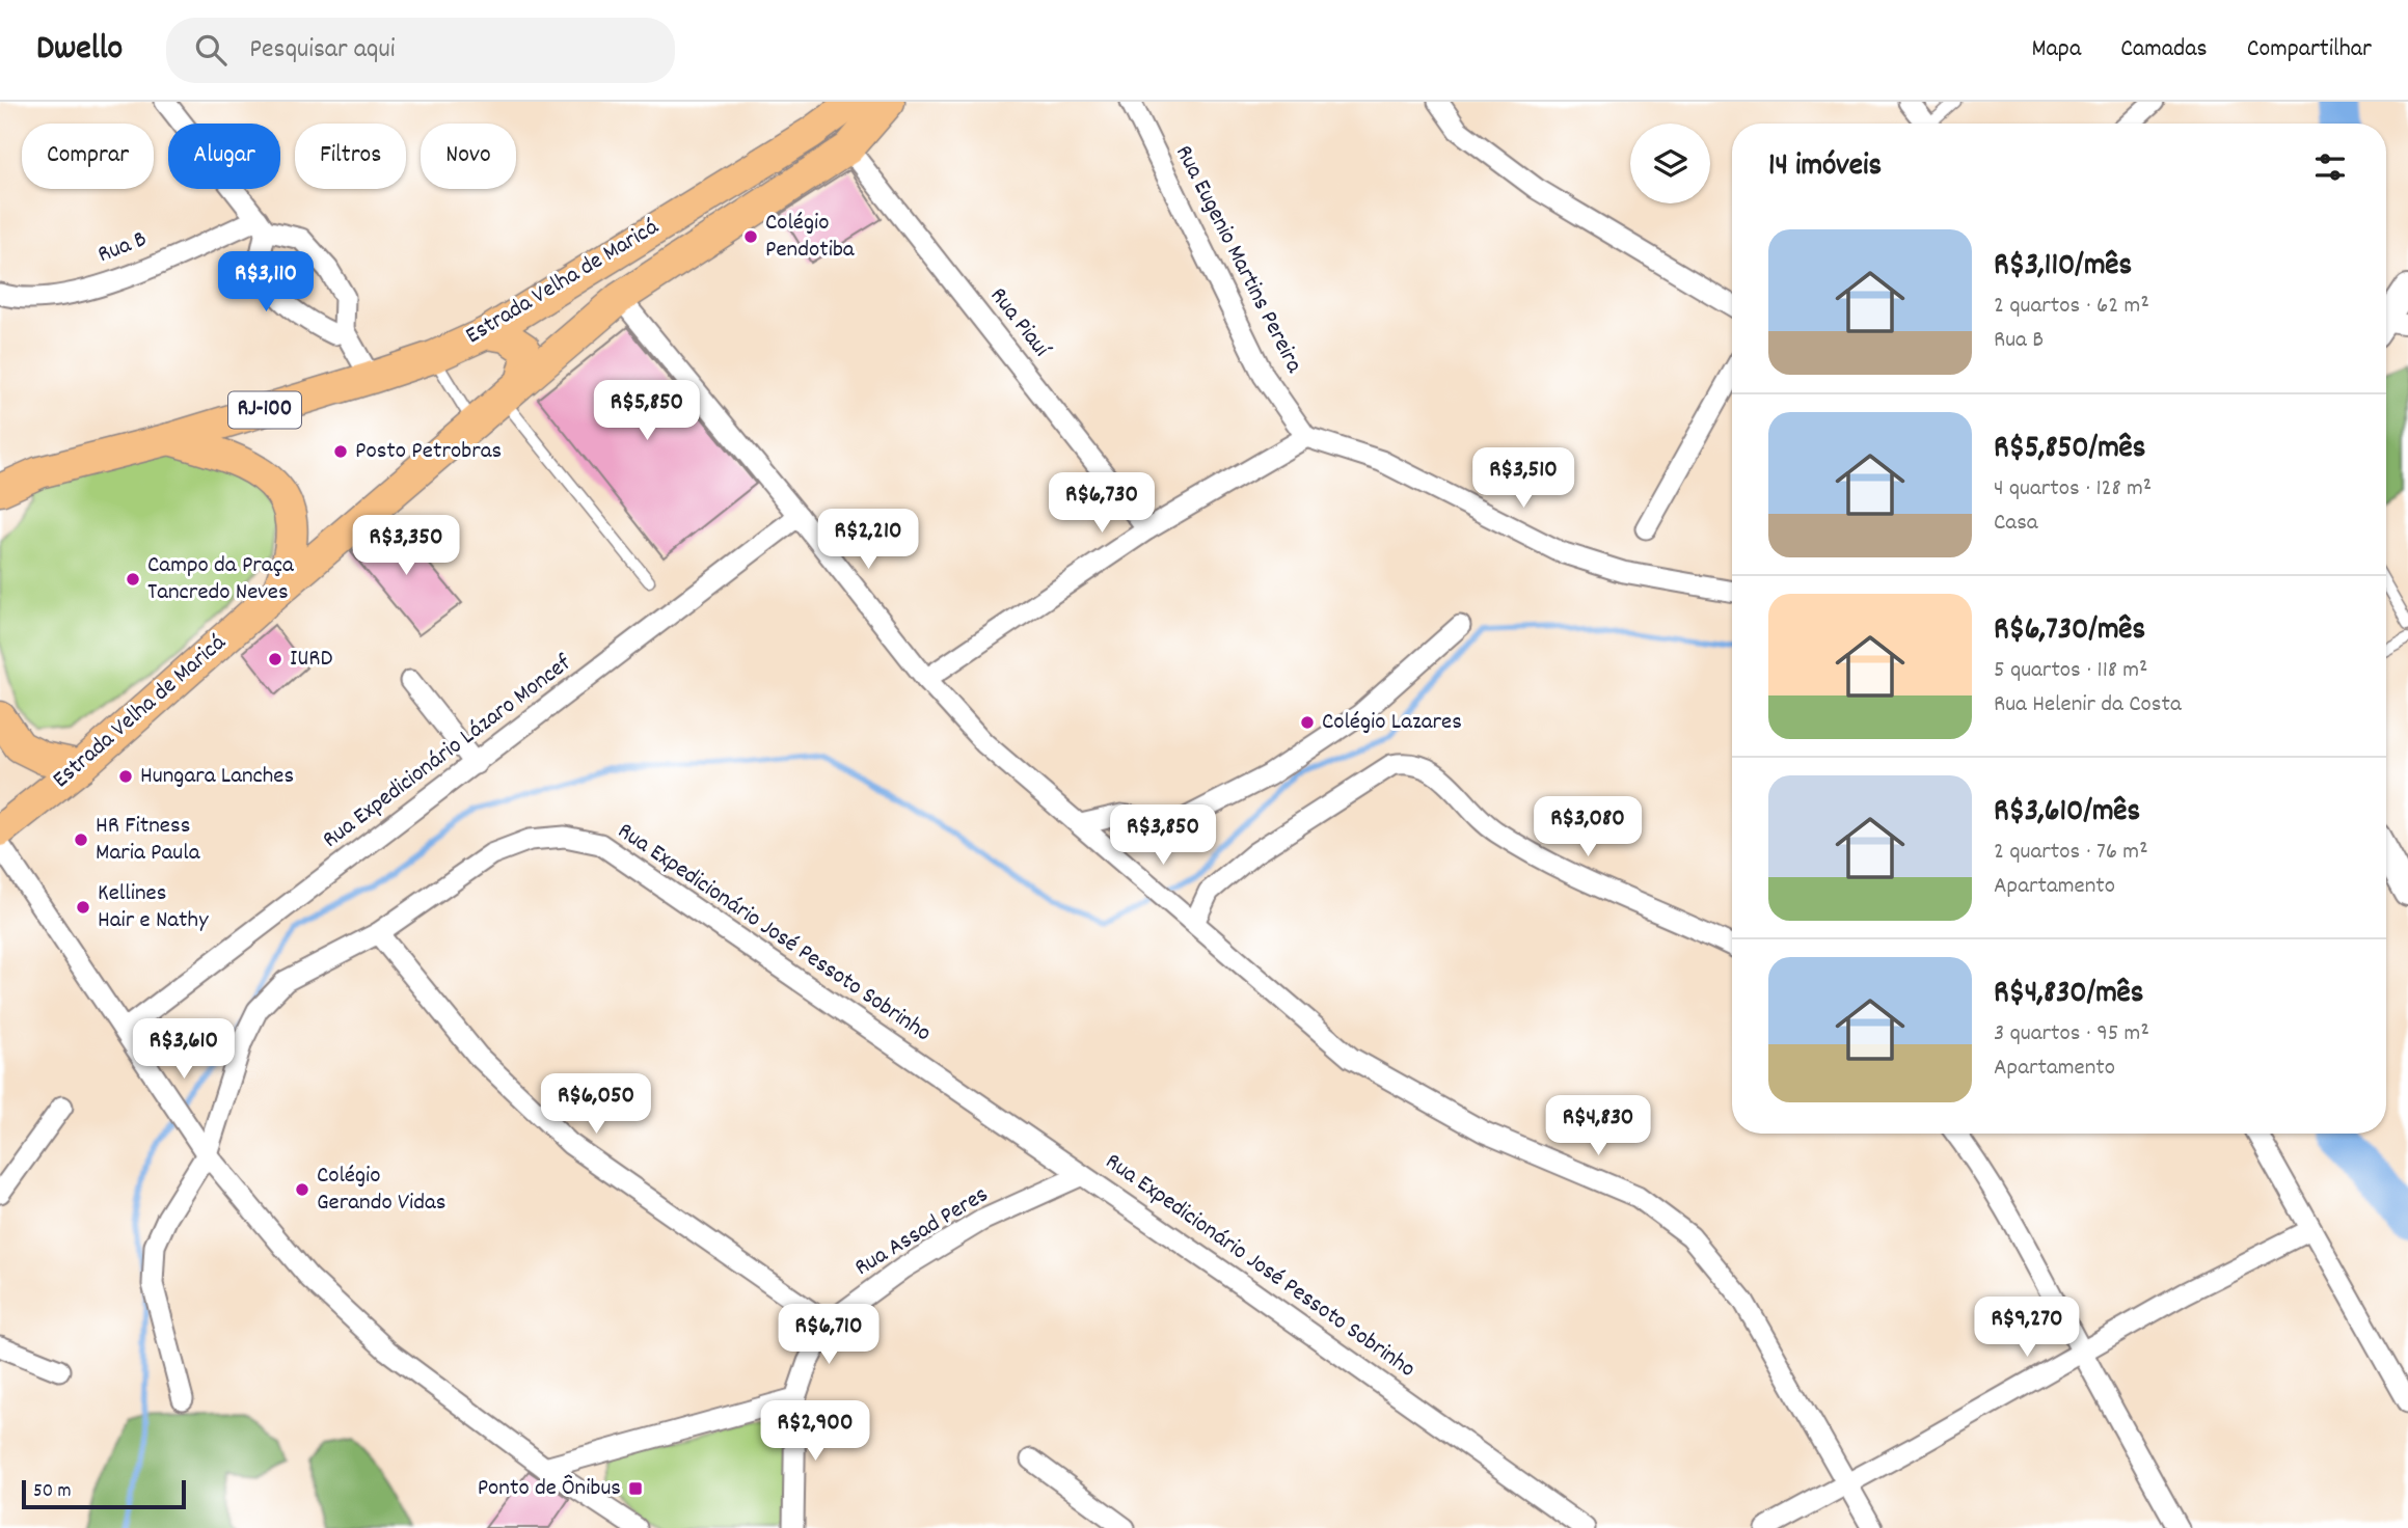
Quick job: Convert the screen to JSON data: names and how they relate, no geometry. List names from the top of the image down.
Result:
{
  "streets": {
    "main road": ["Estrada Velha de Maricá", "RJ-100"],
    "street": [
      "Rua B",
      "Rua Eugenio Martins Pereira",
      "Rua Piauí",
      "Rua Expedicionário Lázaro Moncef",
      "Rua Expedicionário José Pessoto Sobrinho",
      "Rua Assad Peres"
    ]
  },
  "crossings": [
    ["Estrada Velha de Maricá", "Rua Piauí"],
    ["Rua Expedicionário José Pessoto Sobrinho", "Rua Assad Peres"]
  ],
  "places": {
    "other": [
      "Colégio Pendotiba",
      "Posto Petrobras",
      "Campo da Praça Tancredo Neves",
      "IURD",
      "Colégio Lazares",
      "Hungara Lanches",
      "HR Fitness Maria Paula",
      "Kellines Hair e Nathy",
      "Colégio Gerando Vidas"
    ],
    "transit": ["Ponto de Ônibus"]
  },
  "scale_bar": "50 m",
  "page": {
    "header": "Dwello",
    "search": "Pesquisar aqui",
    "nav": ["Mapa", "Camadas", "Compartilhar"],
    "chip": [
      "Comprar",
      "Alugar",
      "Filtros",
      "Novo"
    ],
    "heading": "14 imóveis",
    "list": [
      {
        "name": "R$3,110/mês",
        "note": "2 quartos · 62 m² · Rua B"
      },
      {
        "name": "R$5,850/mês",
        "note": "4 quartos · 128 m² · Casa"
      },
      {
        "name": "R$6,730/mês",
        "note": "5 quartos · 118 m² · Rua Helenir da Costa"
      },
      {
        "name": "R$3,610/mês",
        "note": "2 quartos · 76 m² · Apartamento"
      },
      {
        "name": "R$4,830/mês",
        "note": "3 quartos · 95 m² · Apartamento"
      }
    ],
    "price": [
      "R$3,110",
      "R$5,850",
      "R$3,510",
      "R$6,730",
      "R$2,210",
      "R$3,350",
      "R$3,080",
      "R$3,850",
      "R$3,610",
      "R$6,050",
      "R$4,830",
      "R$9,270",
      "R$6,710",
      "R$2,900"
    ],
    "scale": "50 m"
  }
}
